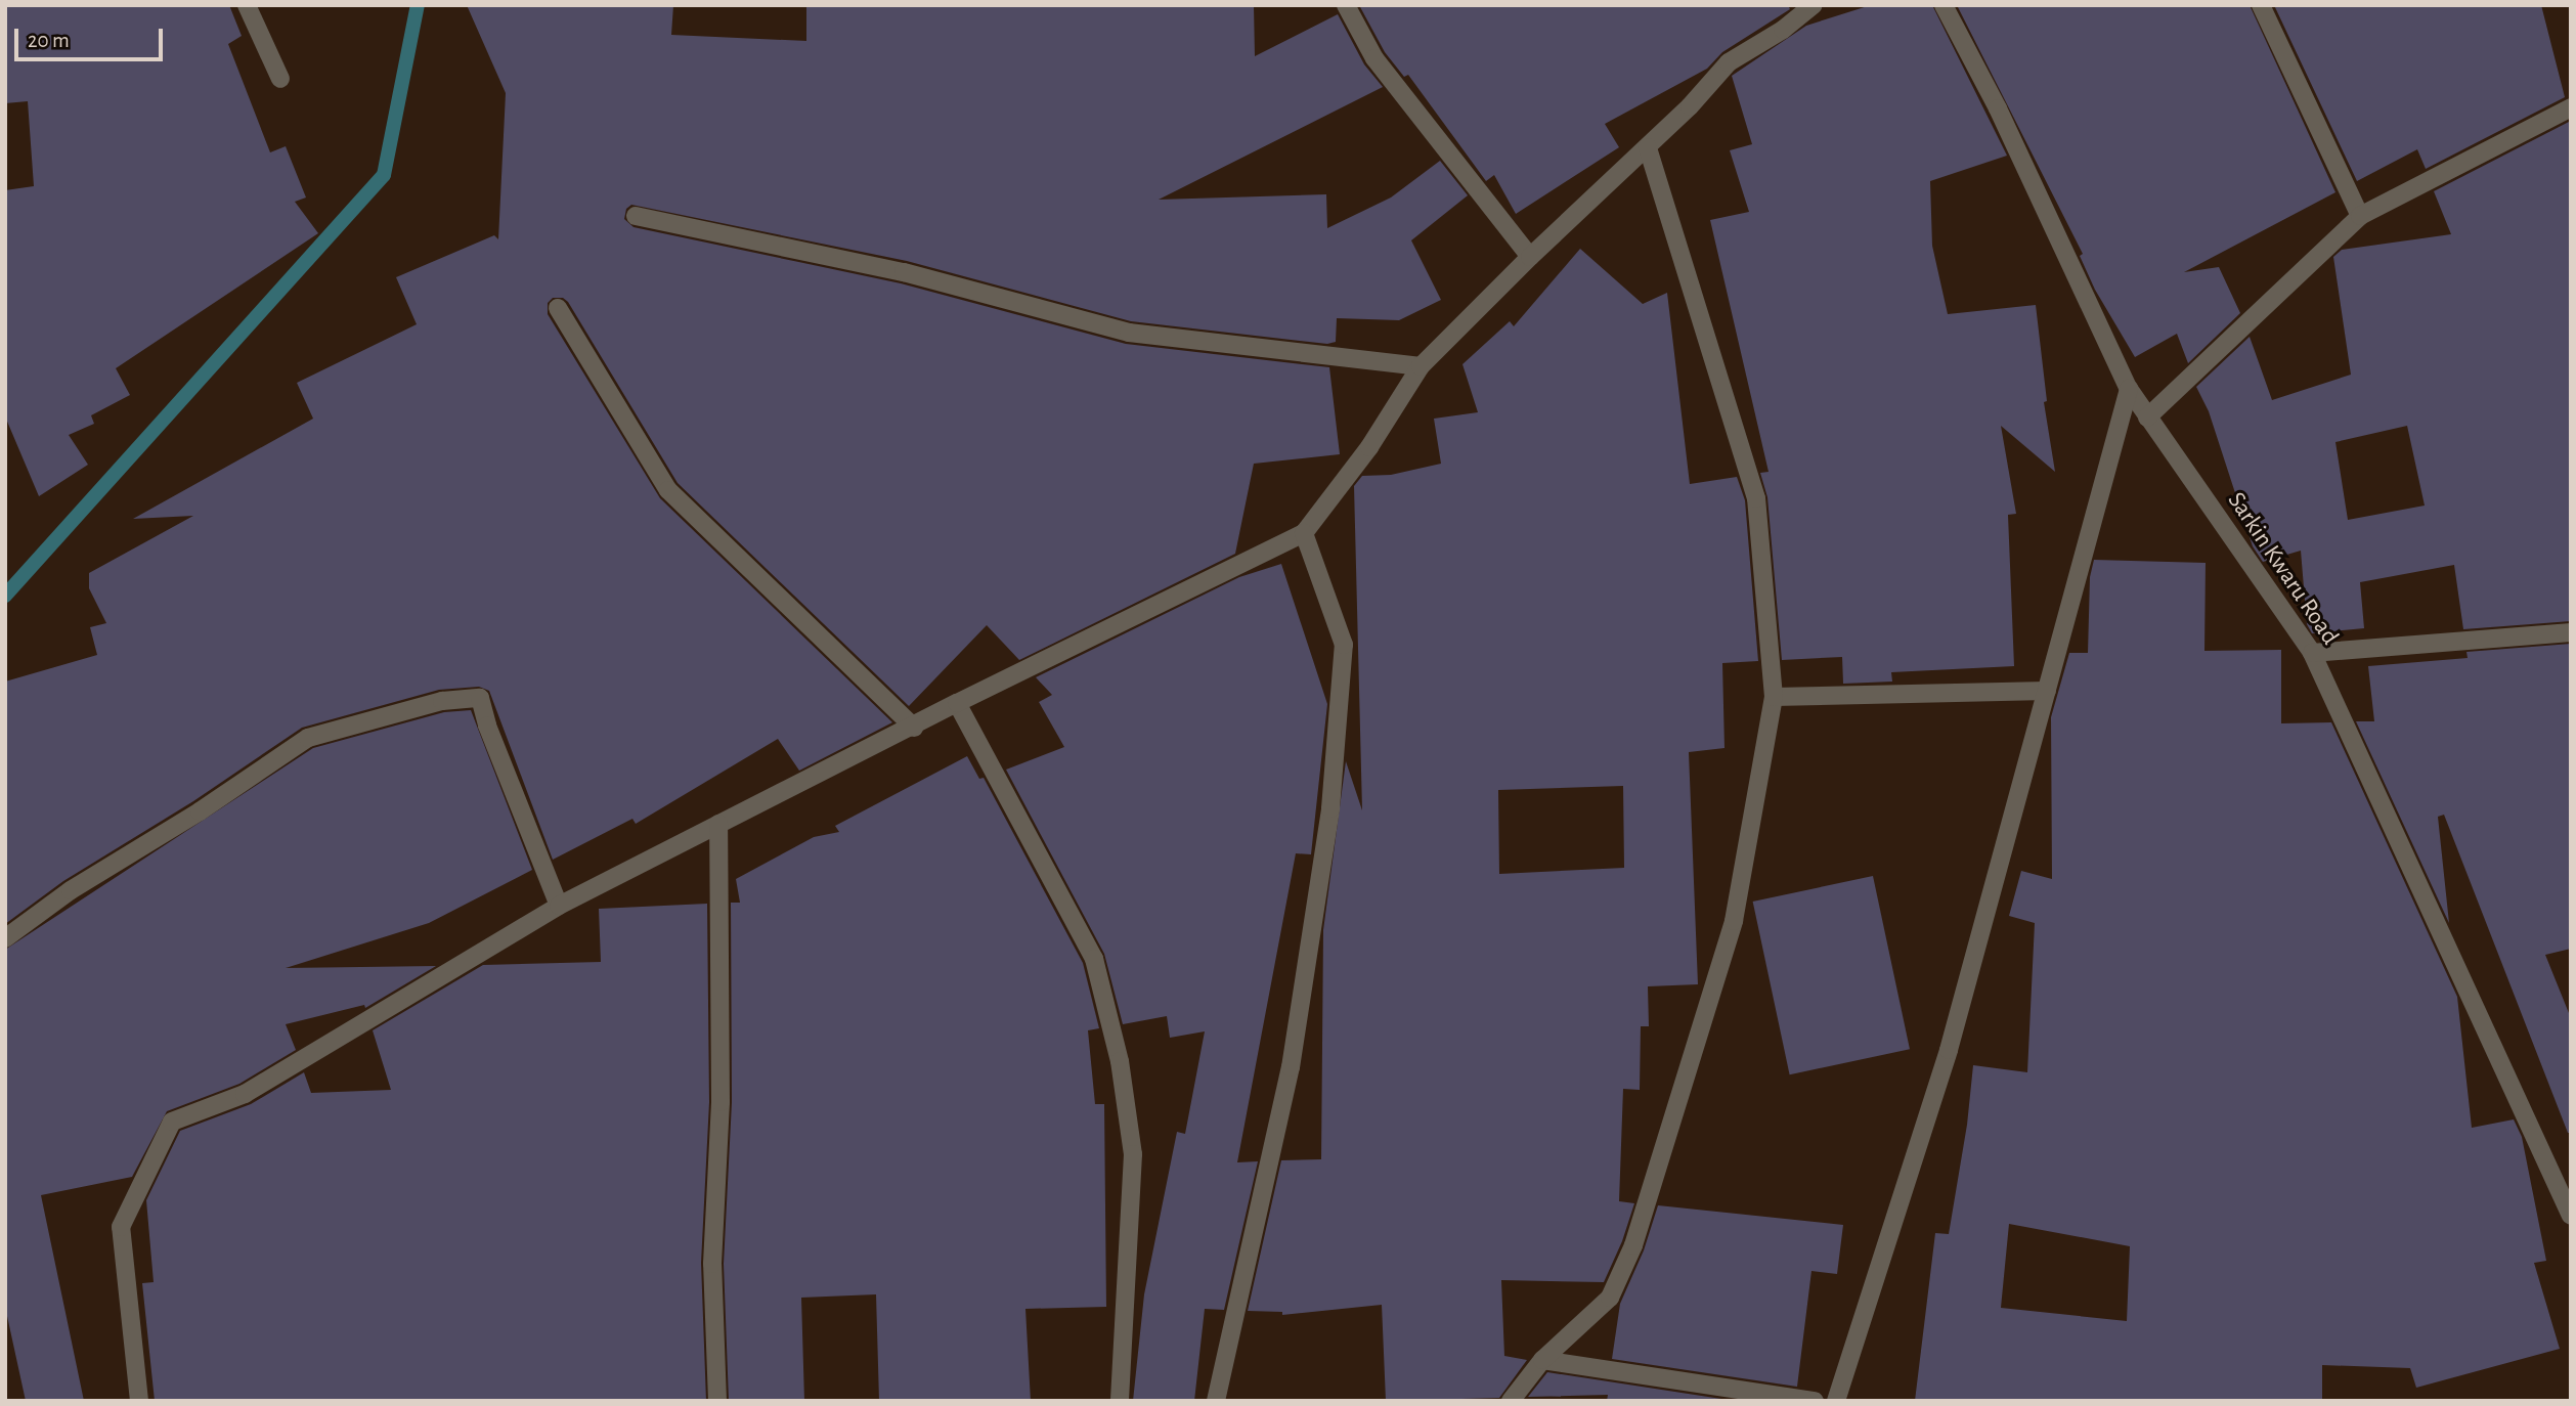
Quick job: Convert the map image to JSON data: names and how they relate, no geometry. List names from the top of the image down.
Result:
{
  "streets": {
    "street": ["Sarkin Kwaru Road"]
  },
  "scale_bar": "20 m"
}
